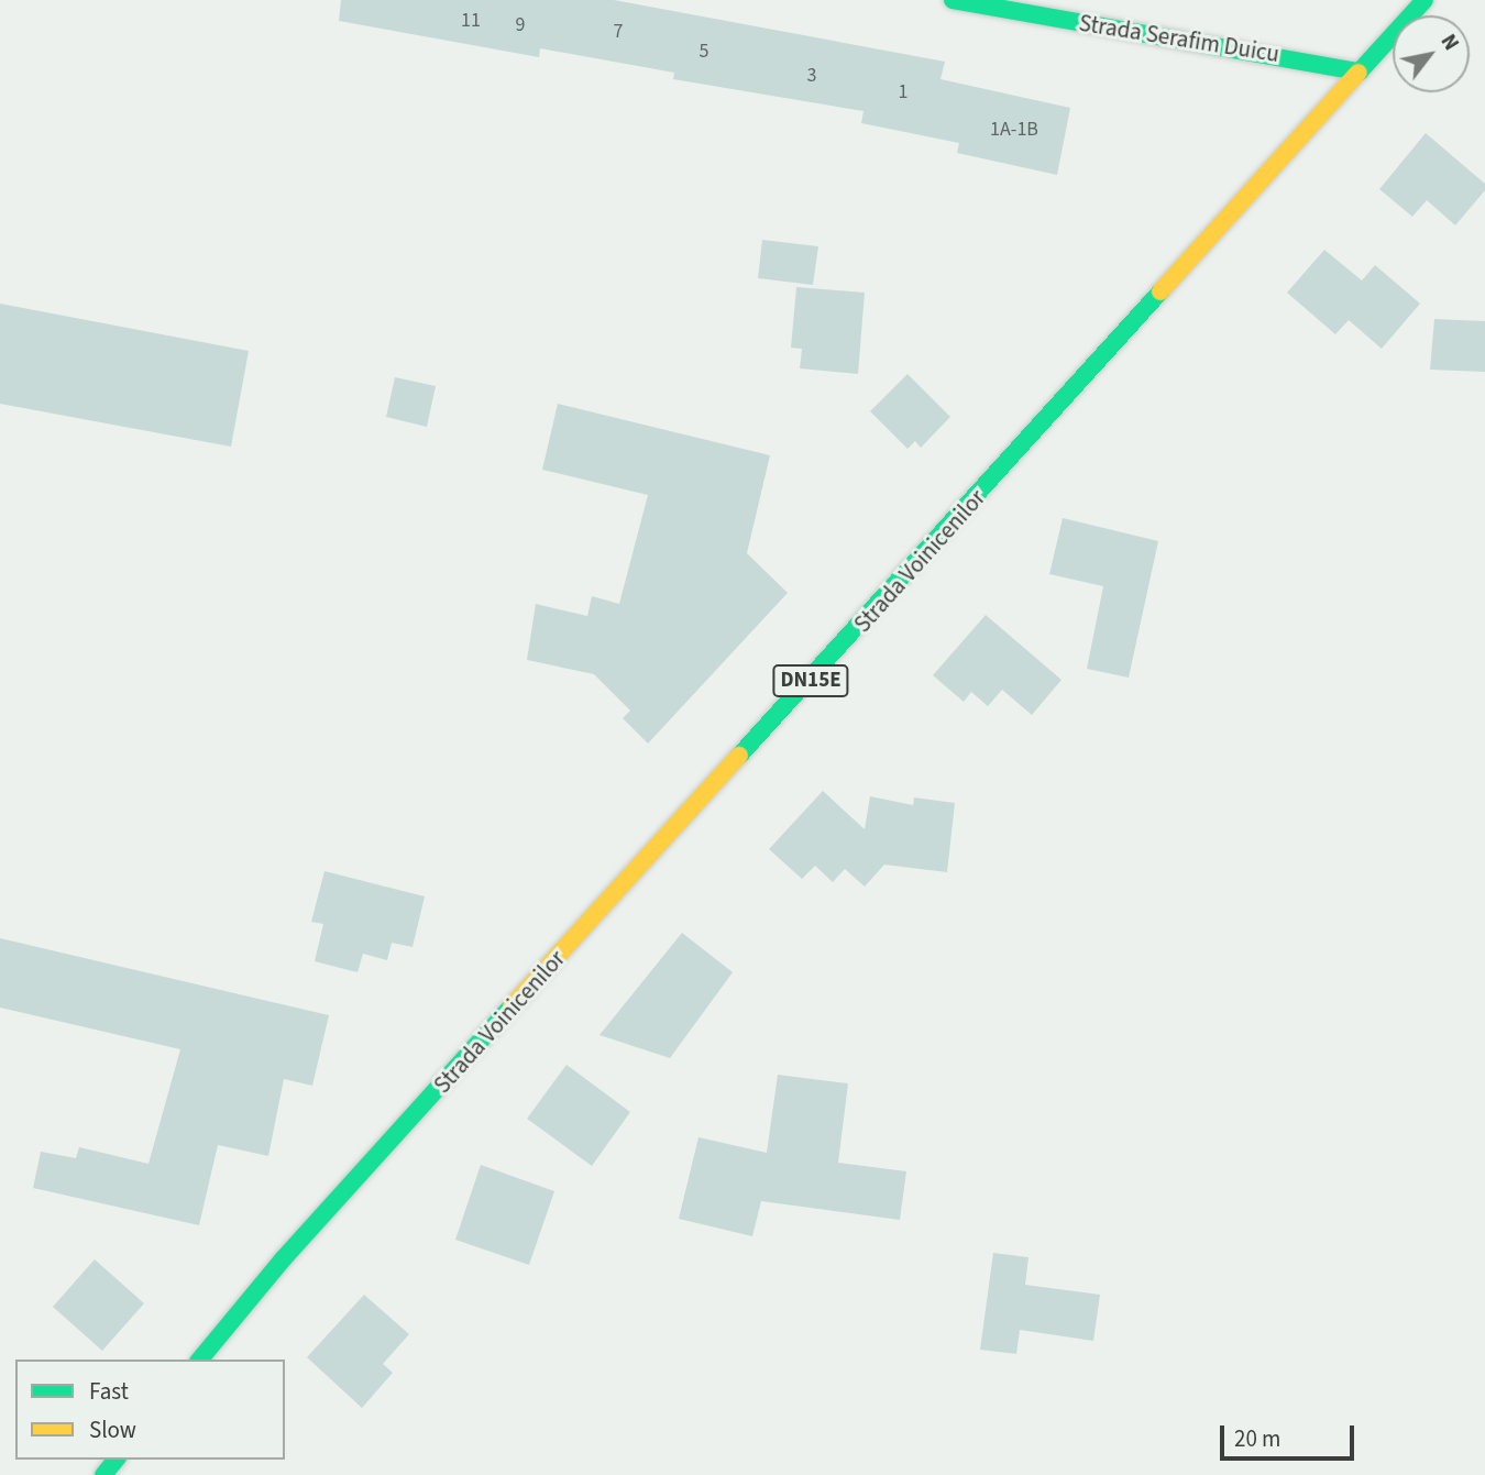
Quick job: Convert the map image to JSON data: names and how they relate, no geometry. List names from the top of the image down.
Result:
{
  "streets": {
    "main road": ["Strada Serafim Duicu", "Strada Voinicenilor", "DN15E"]
  },
  "crossings": [
    ["Strada Serafim Duicu", "Strada Voinicenilor"]
  ],
  "house_numbers": [
    "11",
    "9",
    "7",
    "5",
    "3",
    "1",
    "1A-1B"
  ],
  "legend": ["Fast", "Slow"],
  "scale_bar": "20 m",
  "north": "top right"
}
